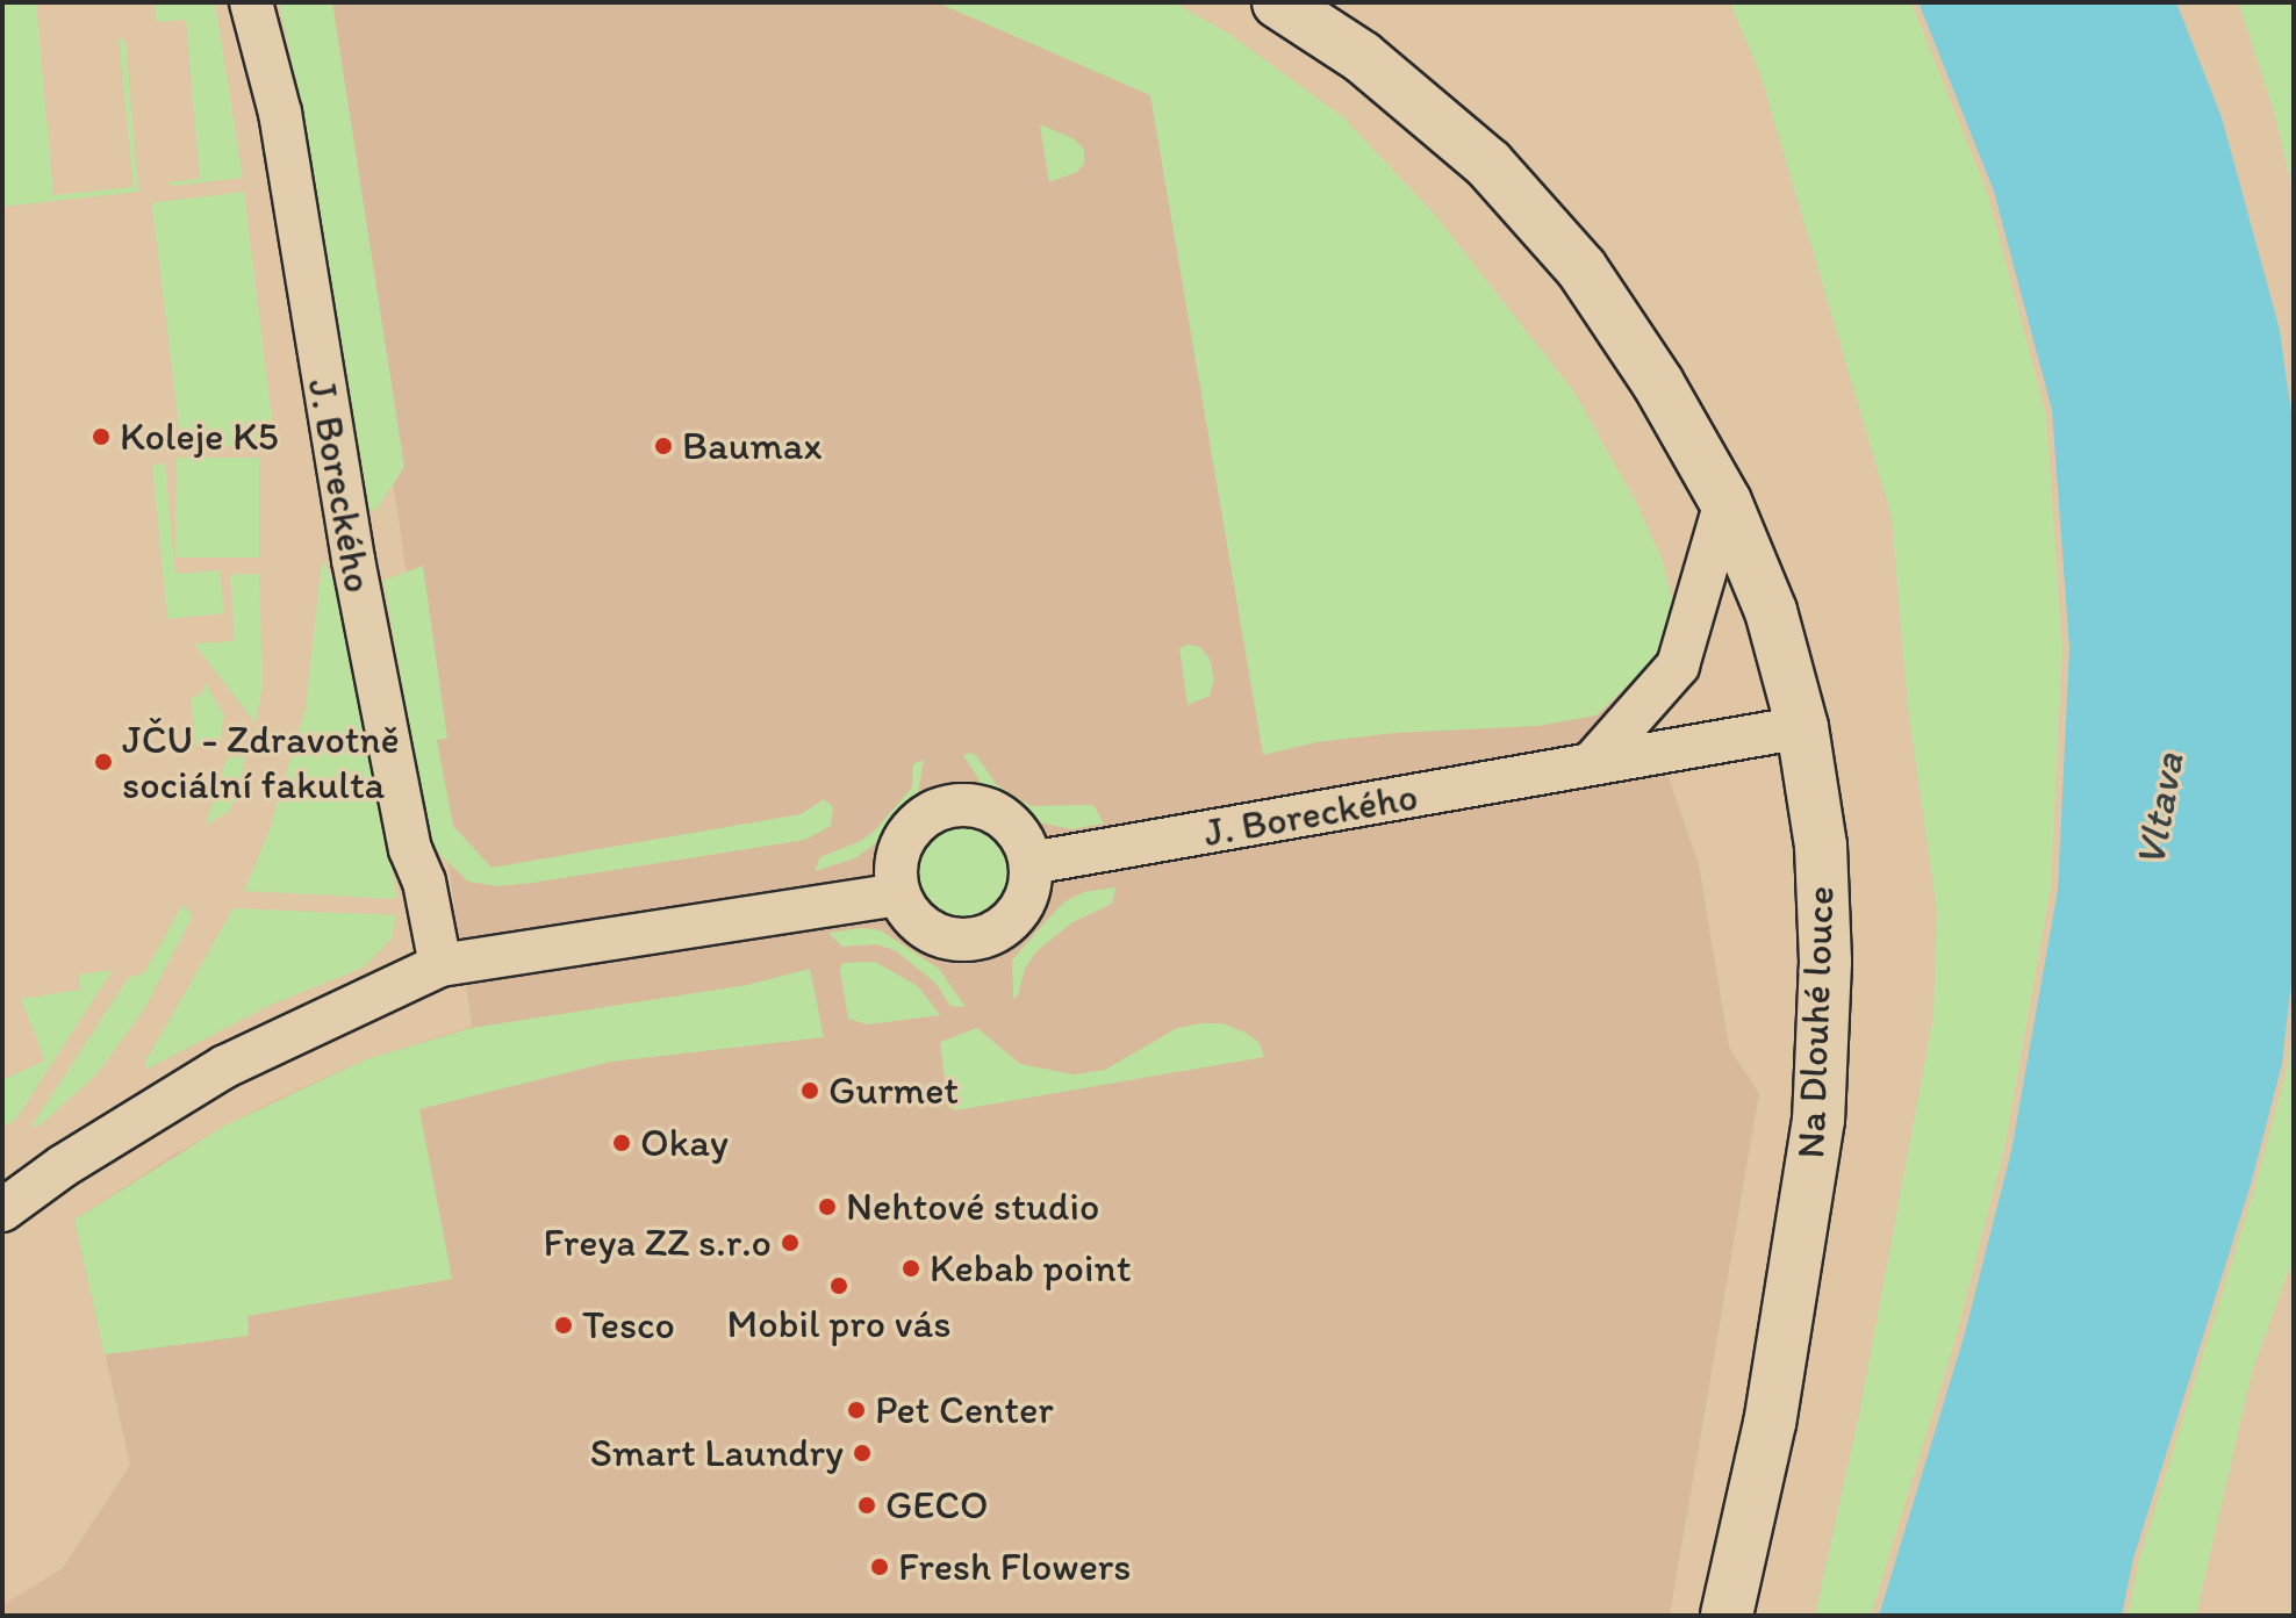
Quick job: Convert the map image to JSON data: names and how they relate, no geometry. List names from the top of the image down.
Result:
{
  "streets": {
    "main road": ["Na Dlouhé louce"],
    "street": ["J. Boreckého"]
  },
  "crossings": [
    ["J. Boreckého", "Na Dlouhé louce"]
  ],
  "water": ["Vltava"],
  "places": [
    "Koleje K5",
    "Baumax",
    "JČU - Zdravotně sociální fakulta",
    "Gurmet",
    "Okay",
    "Nehtové studio",
    "Freya ZZ s.r.o",
    "Kebab point",
    "Mobil pro vás",
    "Tesco",
    "Pet Center",
    "Smart Laundry",
    "GECO",
    "Fresh Flowers"
  ]
}
